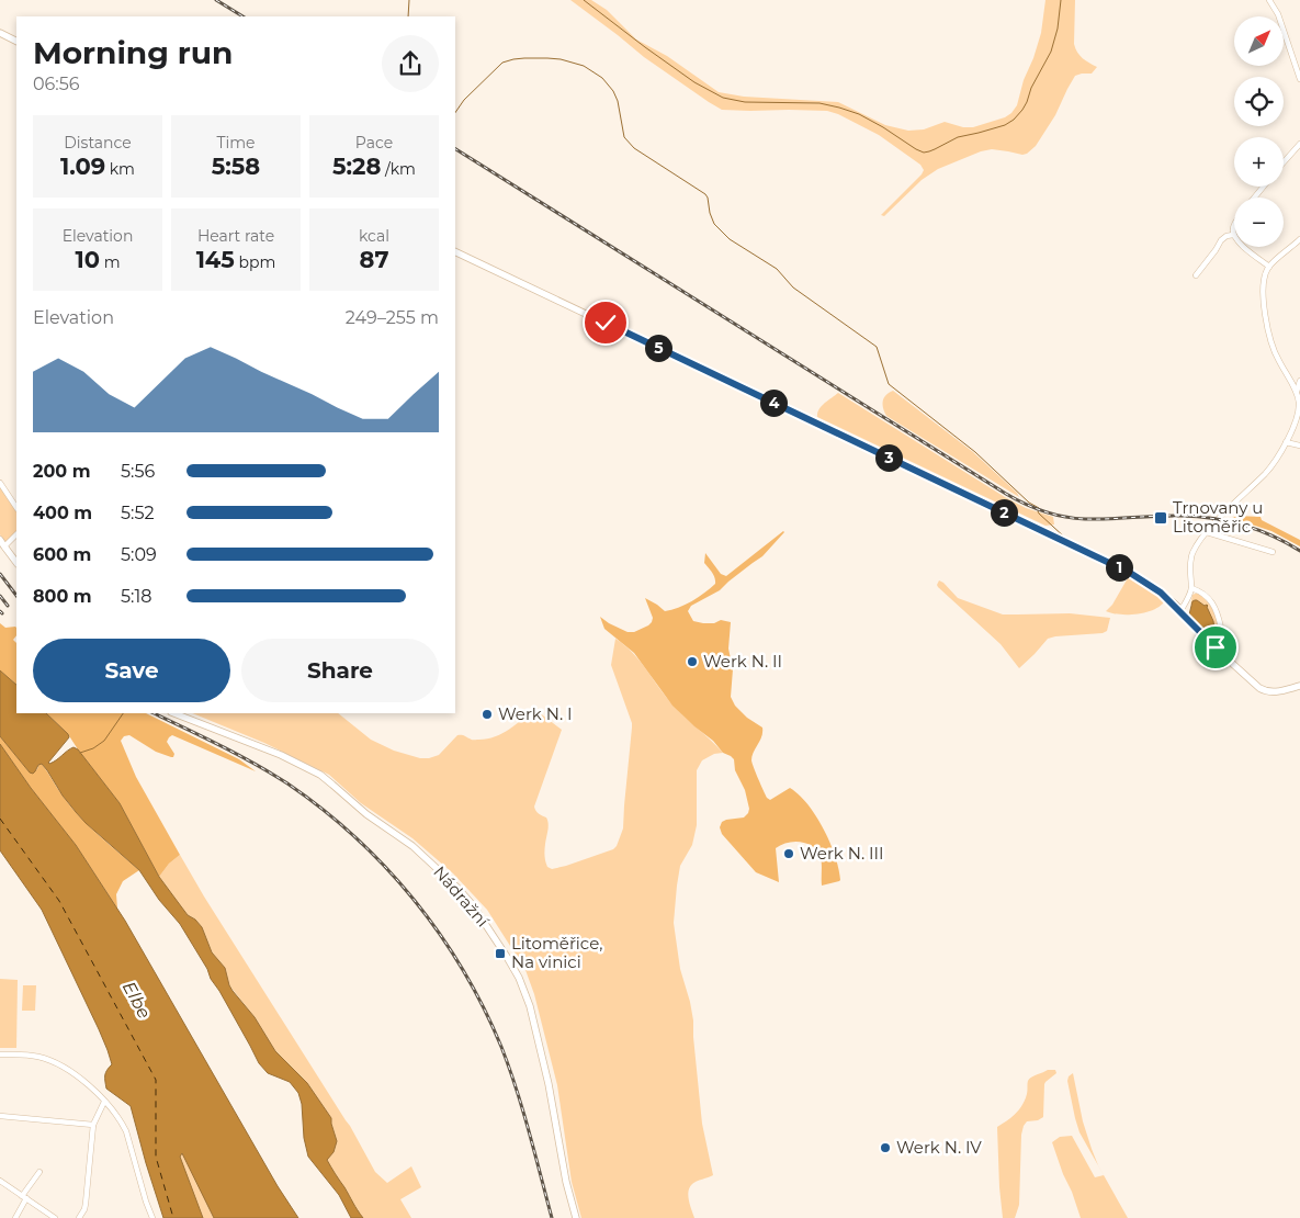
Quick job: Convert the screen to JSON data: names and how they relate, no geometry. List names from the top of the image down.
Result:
{
  "streets": {
    "main road": ["Nádražní"]
  },
  "water": ["Elbe"],
  "places": {
    "transit": ["Trnovany u Litoměřic", "Litoměřice, Na vinici"],
    "other": [
      "Werk N. II",
      "Werk N. I",
      "Werk N. III",
      "Werk N. IV"
    ]
  },
  "north": "top right",
  "page": {
    "map_buttons": ["+", "−"],
    "heading": ["Morning run", "06:56"],
    "stats": [
      ["Distance", "1.09 km"],
      ["Time", "5:58"],
      ["Pace", "5:28 /km"],
      ["Elevation", "10 m"],
      ["Heart rate", "145 bpm"],
      ["kcal", "87"]
    ],
    "chart": ["Elevation", "249–255 m"],
    "pins": [
      "5",
      "4",
      "3",
      "2",
      "1"
    ],
    "list": [
      {
        "name": "200 m",
        "note": "5:56"
      },
      {
        "name": "400 m",
        "note": "5:52"
      },
      {
        "name": "600 m",
        "note": "5:09"
      },
      {
        "name": "800 m",
        "note": "5:18"
      }
    ],
    "buttons": ["Save", "Share"]
  }
}
